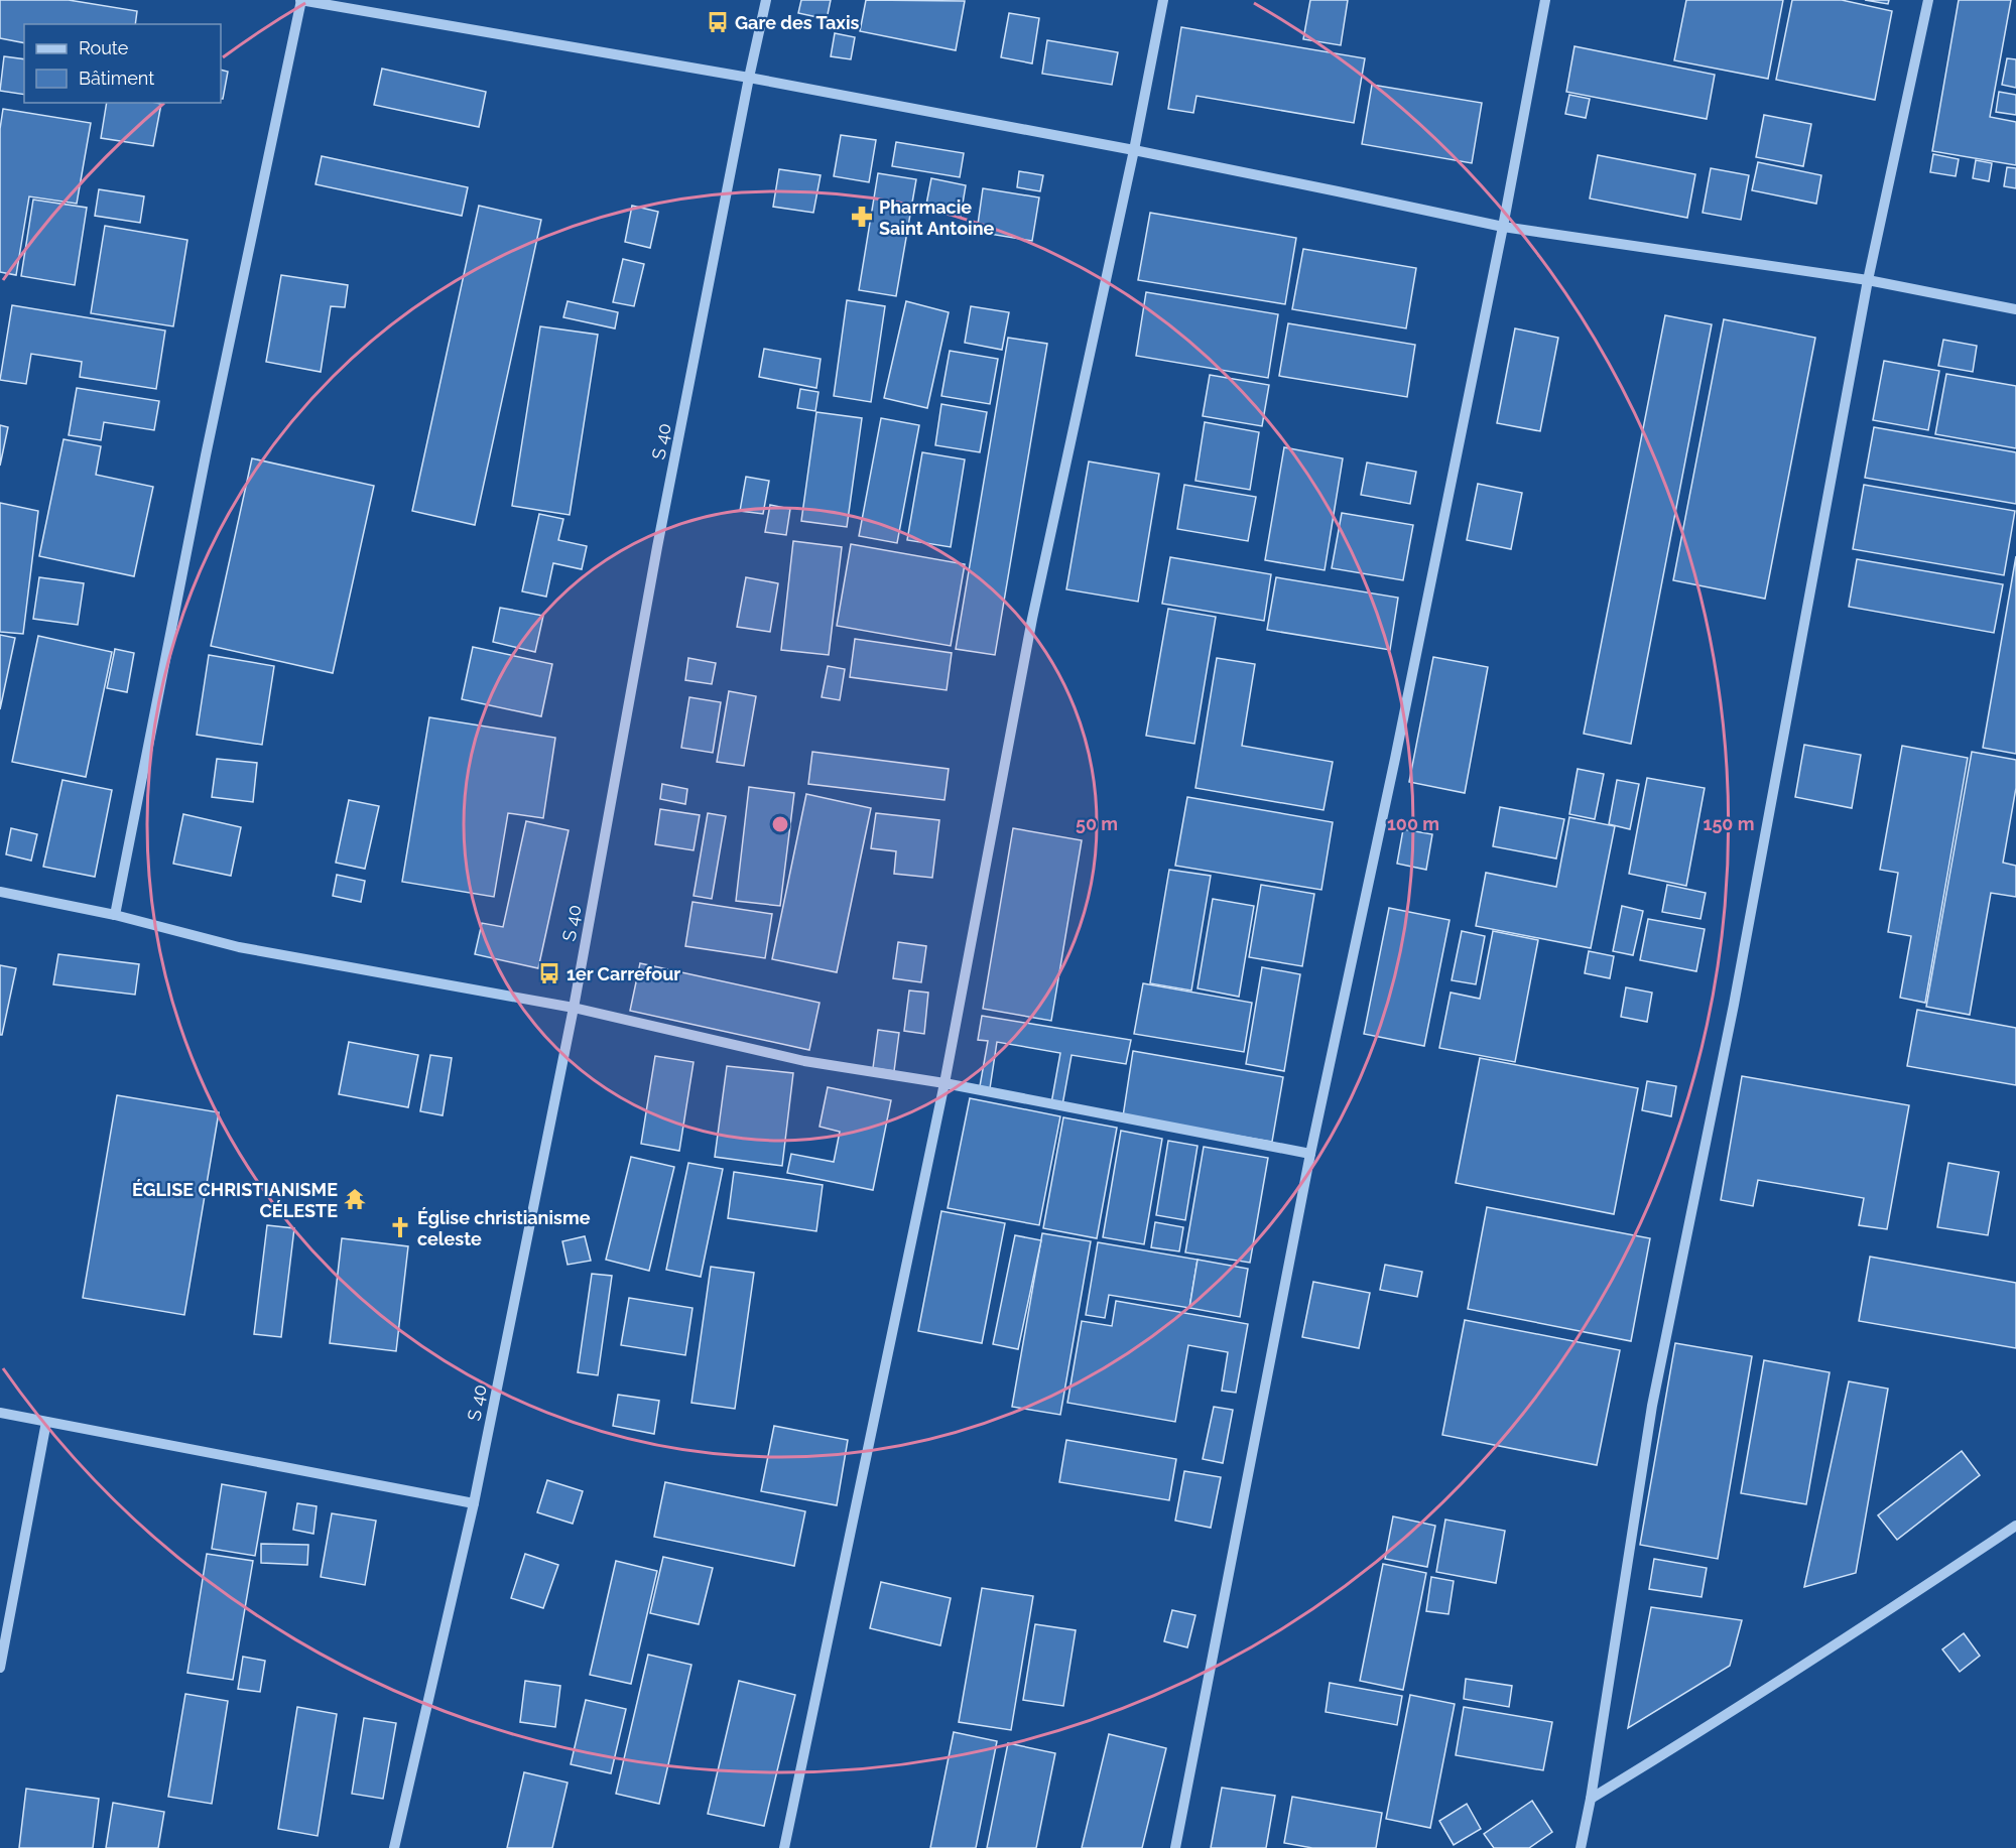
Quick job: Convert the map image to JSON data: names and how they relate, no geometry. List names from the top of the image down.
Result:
{
  "streets": {
    "street": ["S 40"]
  },
  "places": {
    "bus stop": ["Gare des Taxis", "1er Carrefour"],
    "pharmacy": ["Pharmacie Saint Antoine"],
    "temple": ["ÉGLISE CHRISTIANISME CÉLESTE"],
    "church": ["Église christianisme celeste"]
  },
  "legend": ["Route", "Bâtiment"],
  "rings": ["50 m", "100 m", "150 m"]
}
